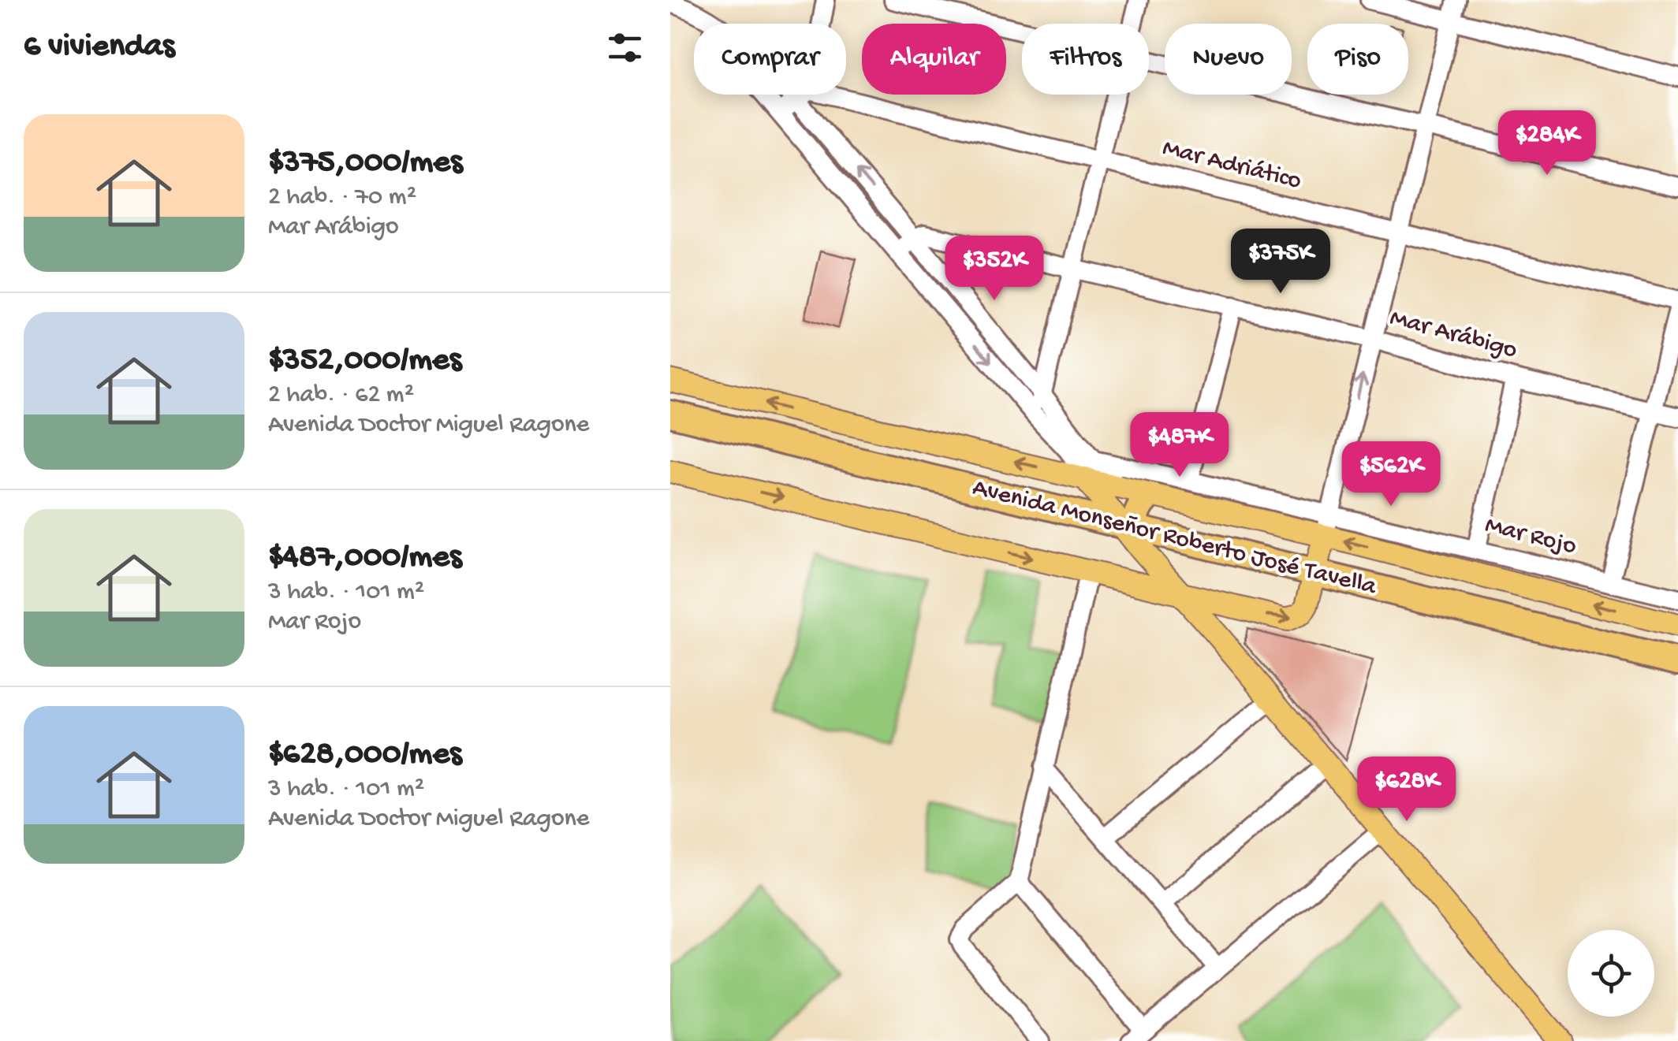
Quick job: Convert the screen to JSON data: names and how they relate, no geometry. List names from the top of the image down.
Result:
{
  "streets": {
    "highway": ["Avenida Monseñor Roberto José Tavella"],
    "street": ["Mar Adriático", "Mar Arábigo", "Mar Rojo"]
  },
  "page": {
    "heading": "6 viviendas",
    "chip": [
      "Comprar",
      "Alquilar",
      "Filtros",
      "Nuevo",
      "Piso"
    ],
    "list": [
      {
        "name": "$375,000/mes",
        "note": "2 hab. · 70 m² · Mar Arábigo"
      },
      {
        "name": "$352,000/mes",
        "note": "2 hab. · 62 m² · Avenida Doctor Miguel Ragone"
      },
      {
        "name": "$487,000/mes",
        "note": "3 hab. · 101 m² · Mar Rojo"
      },
      {
        "name": "$628,000/mes",
        "note": "3 hab. · 101 m² · Avenida Doctor Miguel Ragone"
      }
    ],
    "price": [
      "$284K",
      "$375K",
      "$352K",
      "$487K",
      "$562K",
      "$628K"
    ]
  }
}
